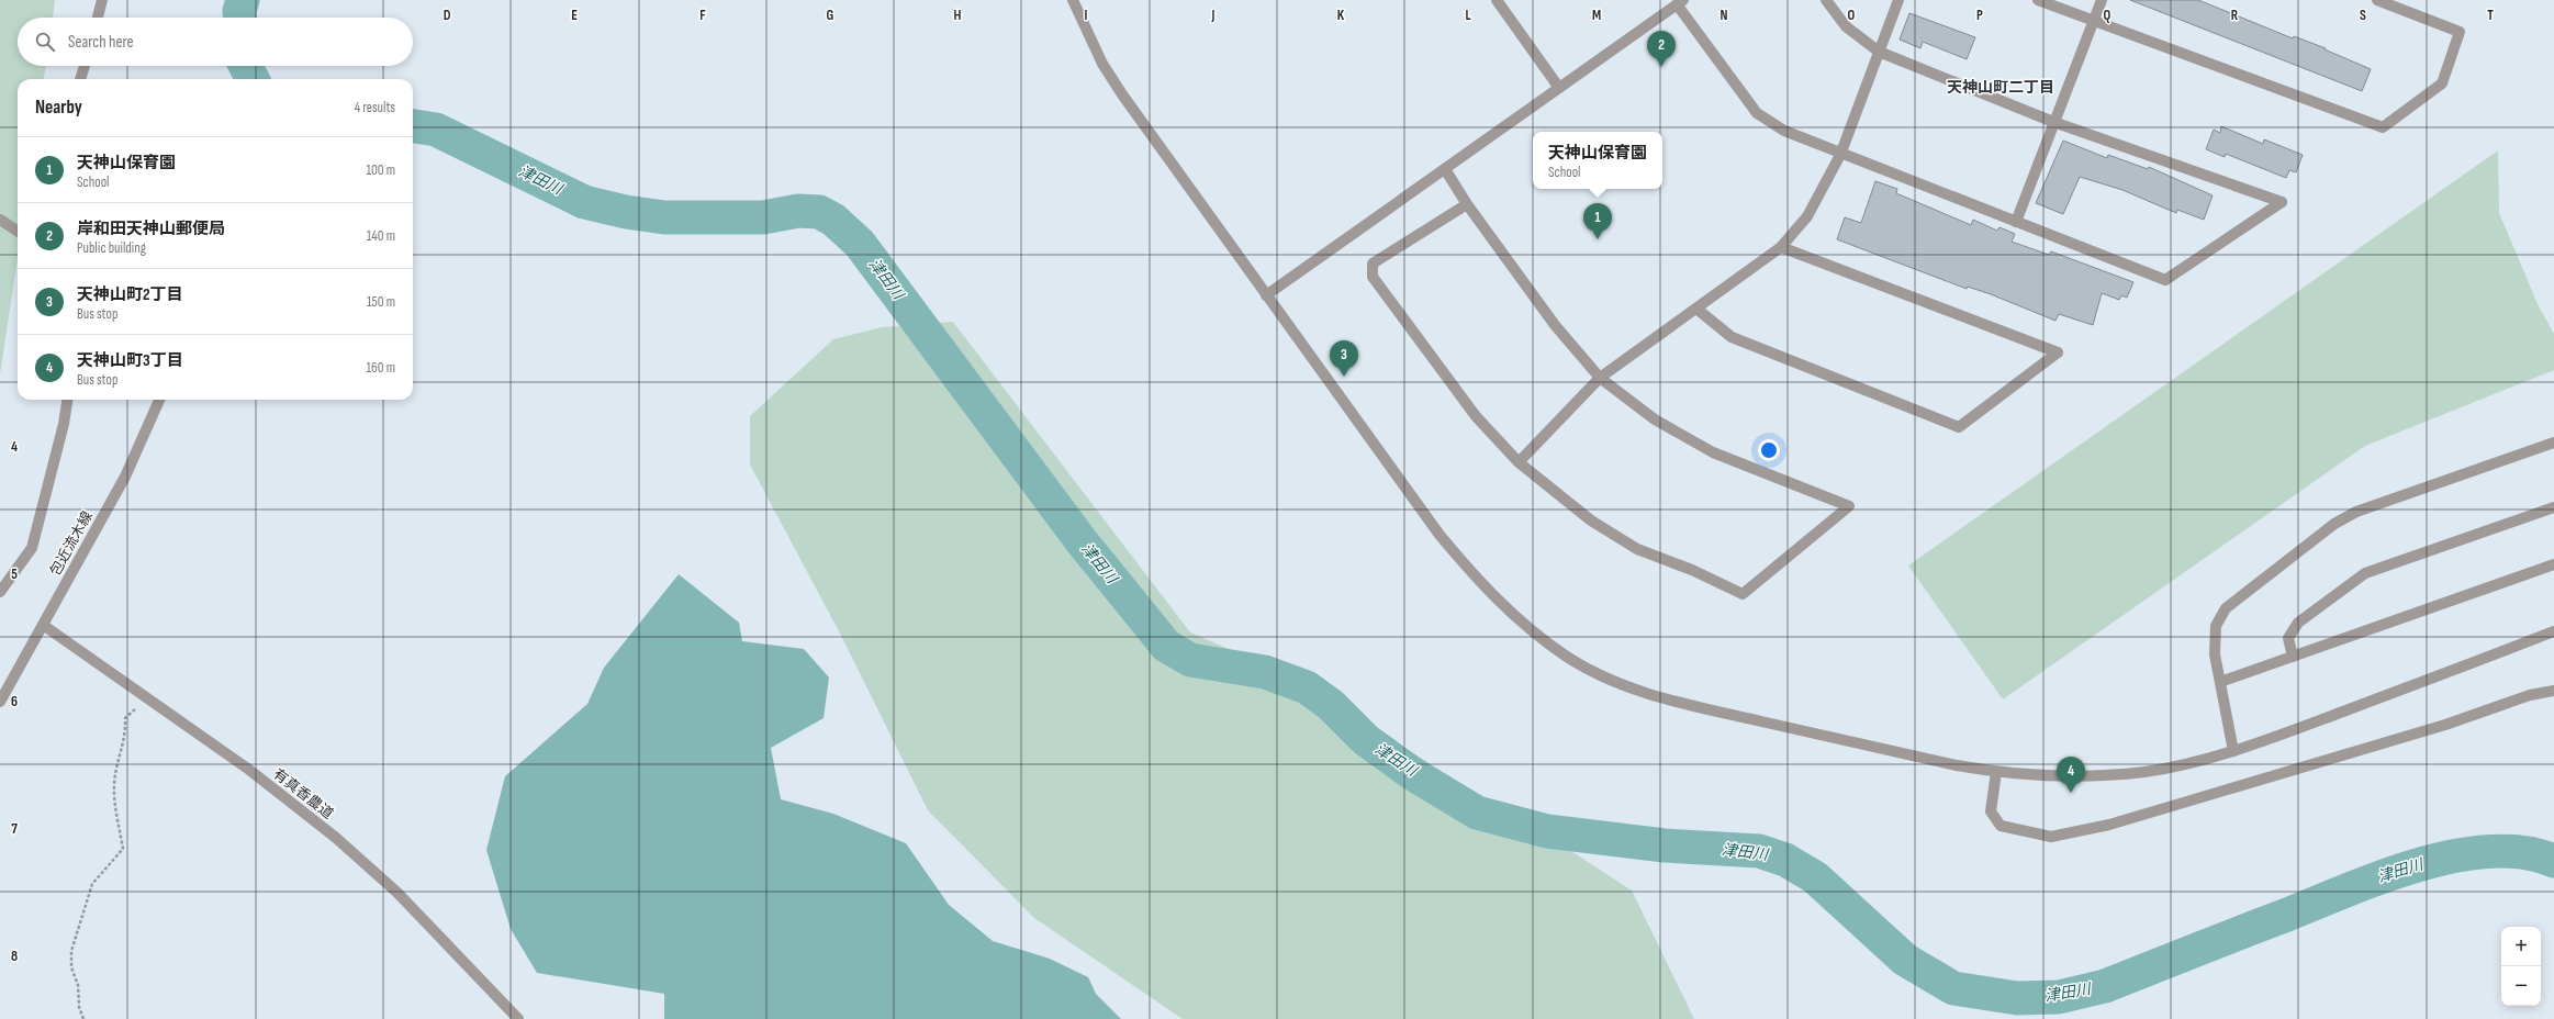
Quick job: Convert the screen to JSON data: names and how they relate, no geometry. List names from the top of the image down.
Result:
{
  "streets": {
    "street": ["包近流木線", "有真香農道"]
  },
  "crossings": [
    ["包近流木線", "有真香農道"]
  ],
  "districts": ["天神山町二丁目"],
  "water": ["津田川"],
  "page": {
    "search": "Search here",
    "pins": [
      "2",
      "1",
      "3",
      "4"
    ],
    "heading": ["Nearby", "4 results"],
    "popup": ["天神山保育園", "School"],
    "list": [
      {
        "mark": "1",
        "name": "天神山保育園",
        "note": "School",
        "value": "100 m"
      },
      {
        "mark": "2",
        "name": "岸和田天神山郵便局",
        "note": "Public building",
        "value": "140 m"
      },
      {
        "mark": "3",
        "name": "天神山町2丁目",
        "note": "Bus stop",
        "value": "150 m"
      },
      {
        "mark": "4",
        "name": "天神山町3丁目",
        "note": "Bus stop",
        "value": "160 m"
      }
    ],
    "map_buttons": ["+", "−"]
  },
  "grid": {
    "columns": [
      "D",
      "E",
      "F",
      "G",
      "H",
      "I",
      "J",
      "K",
      "L",
      "M",
      "N",
      "O",
      "P",
      "Q",
      "R",
      "S",
      "T"
    ],
    "rows": [
      "4",
      "5",
      "6",
      "7",
      "8"
    ]
  }
}
